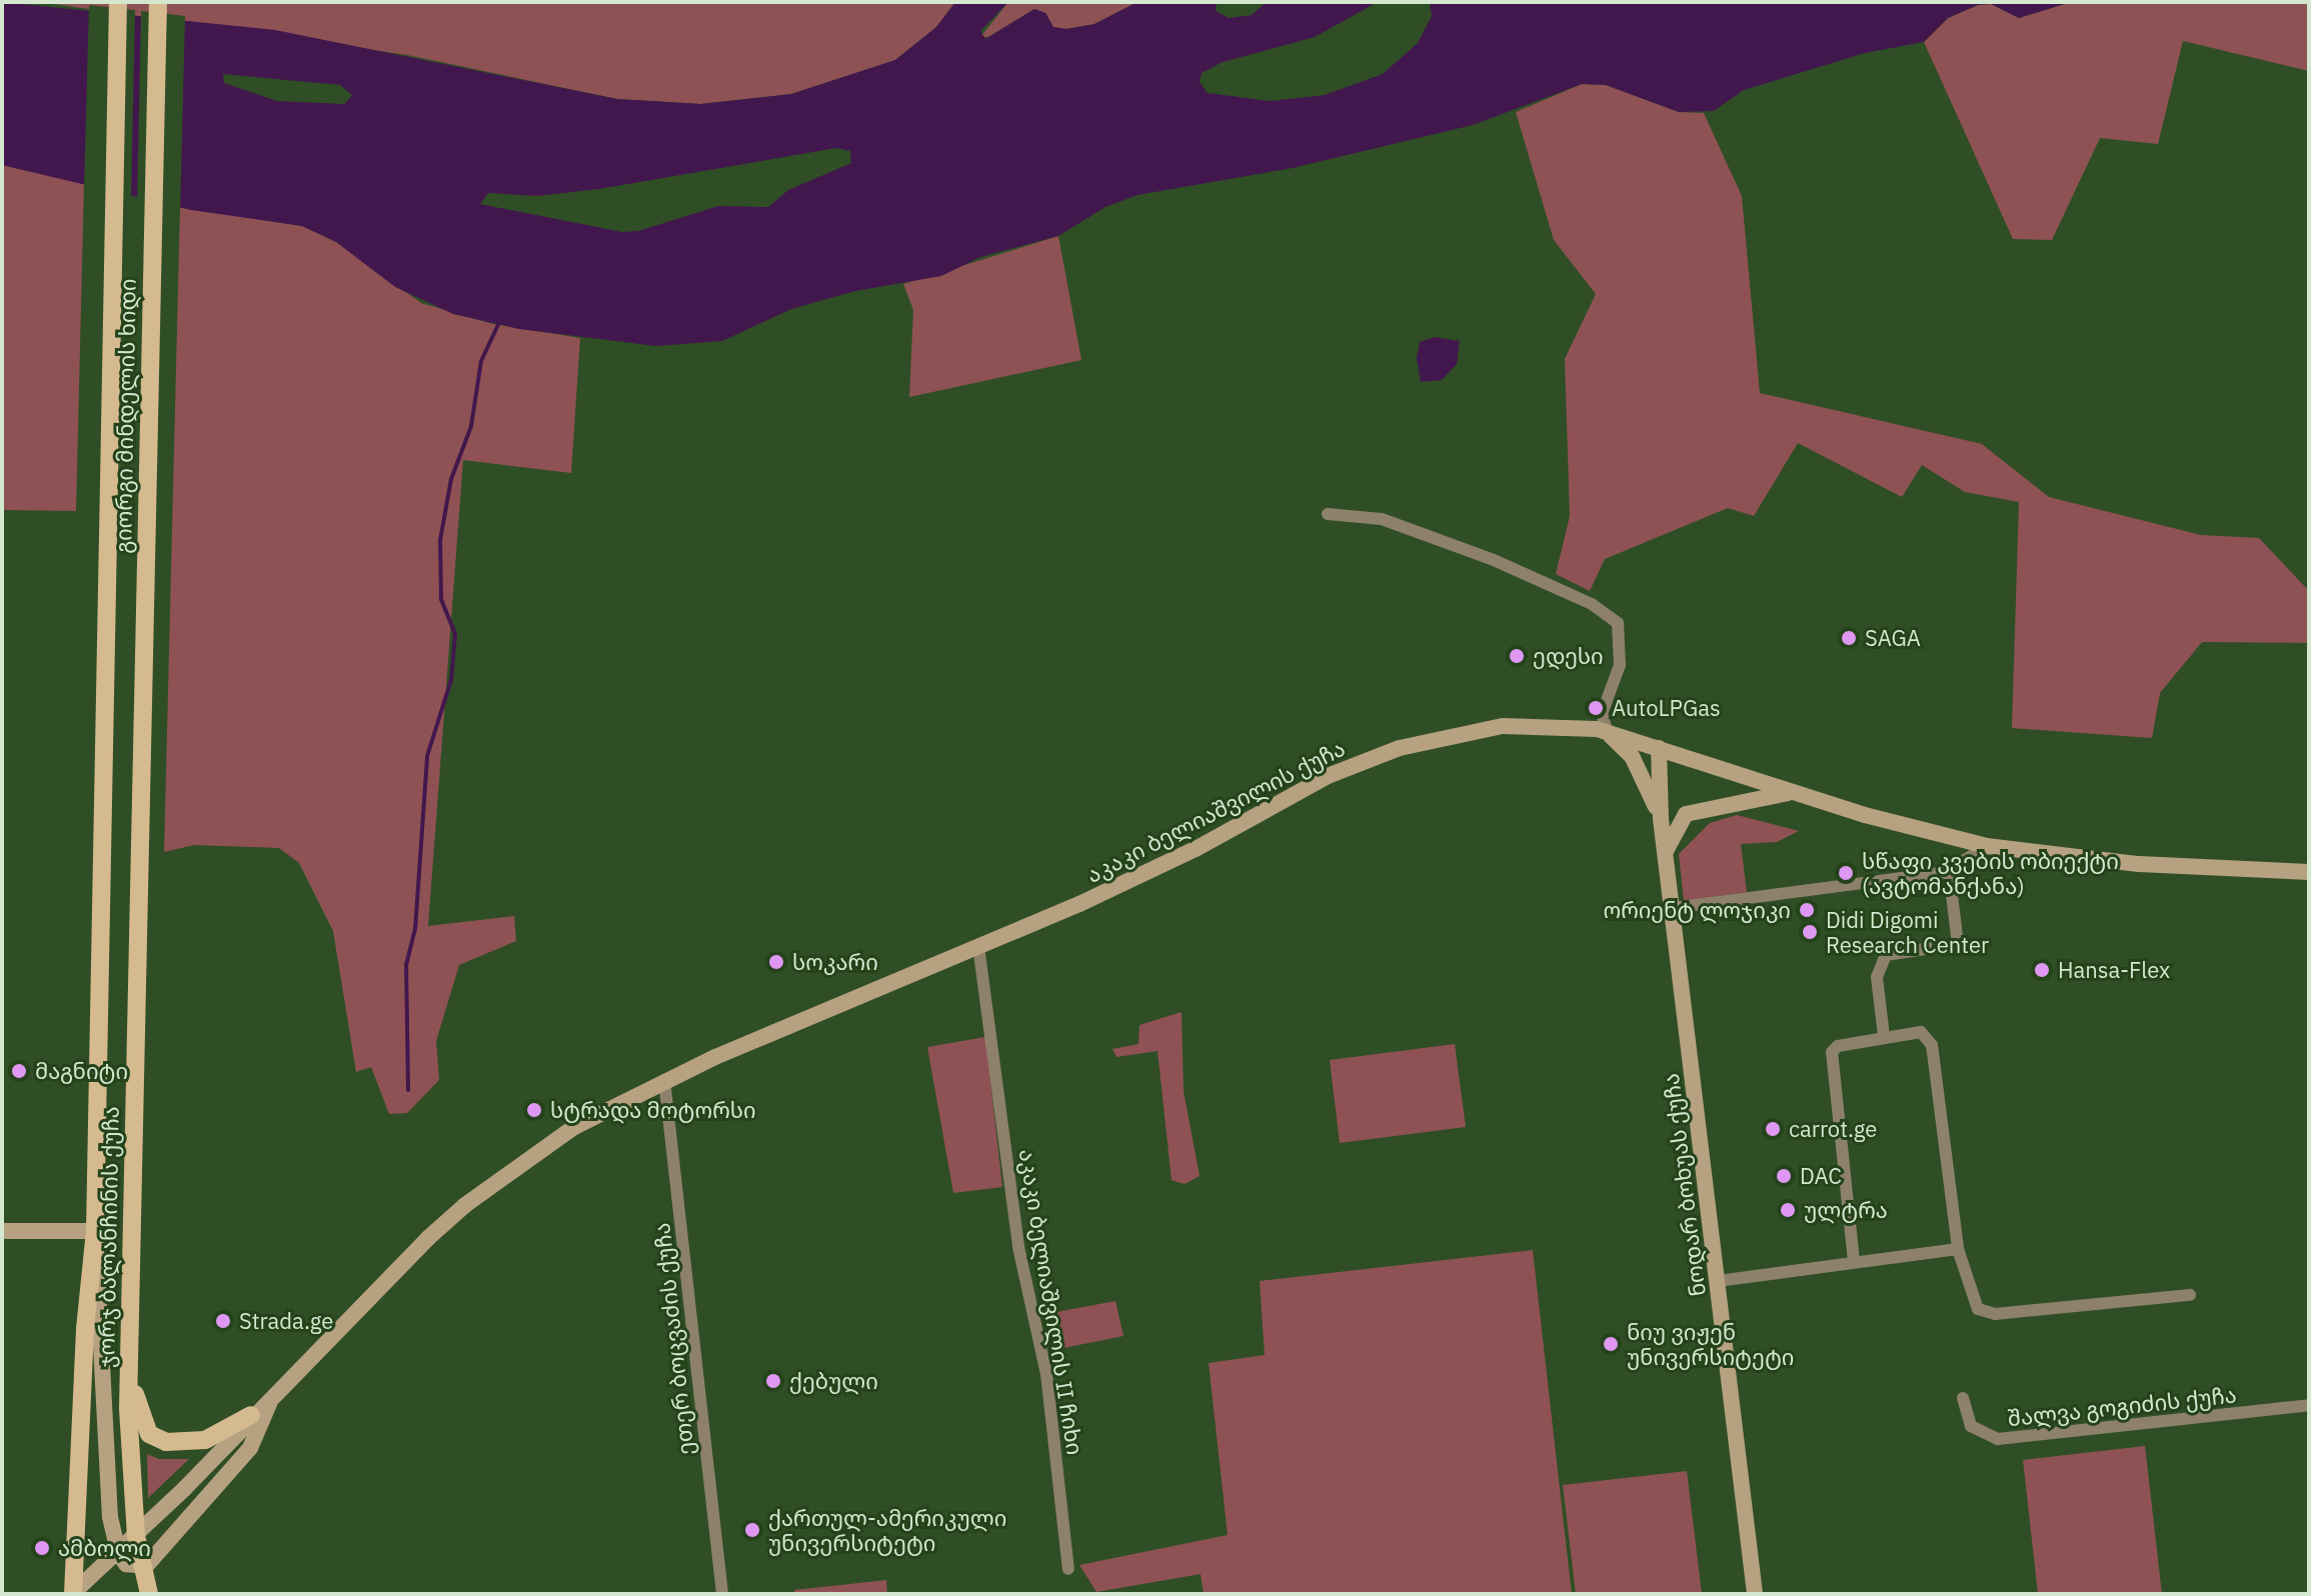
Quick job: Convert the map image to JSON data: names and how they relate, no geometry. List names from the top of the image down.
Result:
{
  "streets": {
    "main road": [
      "გიორგი მინდელის ხიდი",
      "აკაკი ბელიაშვილის ქუჩა",
      "ნოდარ ბოხუას ქუჩა",
      "ჯორჯ ბალანჩინის ქუჩა"
    ],
    "street": ["აკაკი ბელიაშვილის II ჩიხი", "ეთერ ბოცვაძის ქუჩა", "შალვა გოგიძის ქუჩა"]
  },
  "crossings": [
    ["გიორგი მინდელის ხიდი", "აკაკი ბელიაშვილის ქუჩა"],
    ["გიორგი მინდელის ხიდი", "ჯორჯ ბალანჩინის ქუჩა"],
    ["აკაკი ბელიაშვილის ქუჩა", "ჯორჯ ბალანჩინის ქუჩა"],
    ["აკაკი ბელიაშვილის ქუჩა", "აკაკი ბელიაშვილის II ჩიხი"],
    ["აკაკი ბელიაშვილის ქუჩა", "ეთერ ბოცვაძის ქუჩა"]
  ],
  "places": [
    "SAGA",
    "ედესი",
    "AutoLPGas",
    "სწაფი კვების ობიექტი (ავტომანქანა)",
    "ორიენტ ლოჯიკი",
    "Didi Digomi Research Center",
    "სოკარი",
    "Hansa-Flex",
    "მაგნიტი",
    "სტრადა მოტორსი",
    "carrot.ge",
    "DAC",
    "ულტრა",
    "Strada.ge",
    "ნიუ ვიჟენ უნივერსიტეტი",
    "ქებული",
    "ქართულ-ამერიკული უნივერსიტეტი",
    "ამბოლი"
  ]
}
